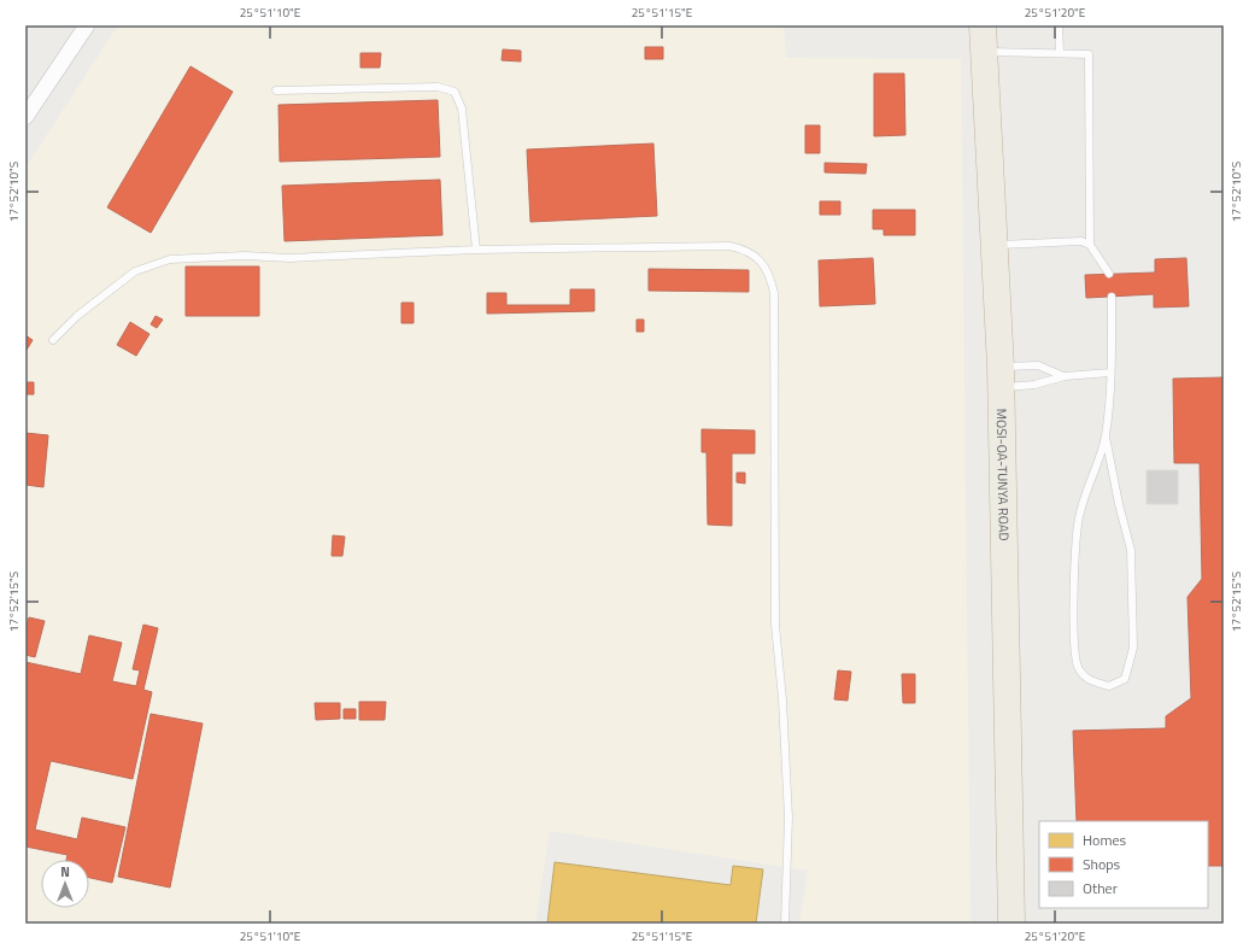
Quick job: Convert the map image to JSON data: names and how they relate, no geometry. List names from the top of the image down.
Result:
{
  "streets": {
    "highway": ["MOSI-OA-TUNYA ROAD"]
  },
  "legend": ["Homes", "Shops", "Other"],
  "north": "top",
  "coordinates": [
    "25°51'10\"E",
    "25°51'15\"E",
    "25°51'20\"E",
    "17°52'10\"S",
    "17°52'15\"S"
  ]
}
